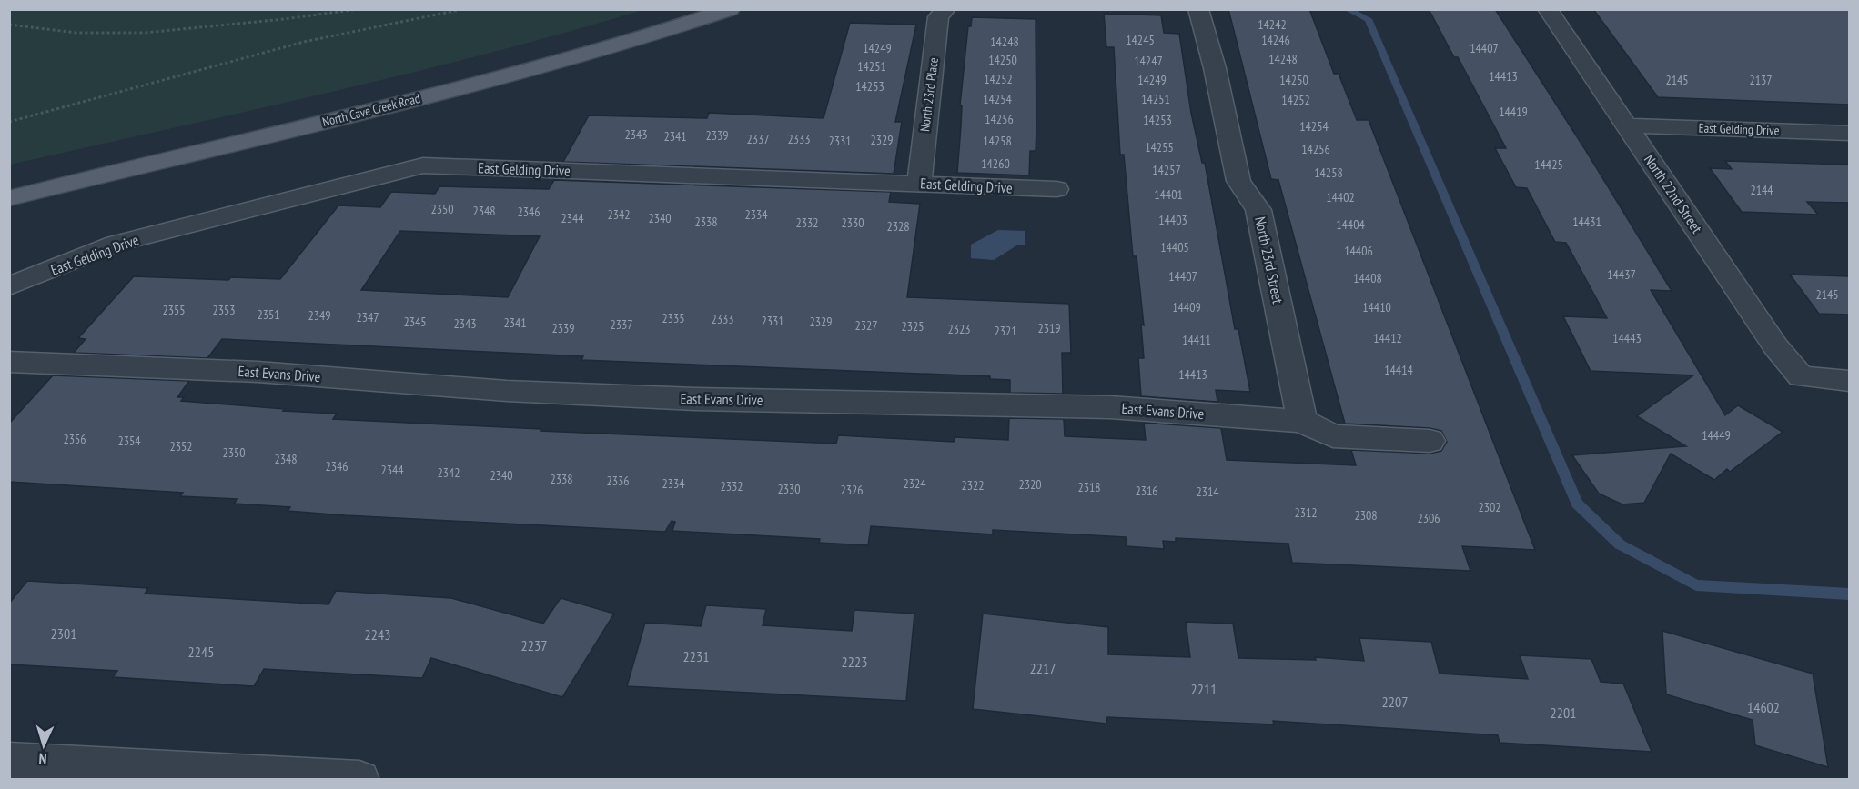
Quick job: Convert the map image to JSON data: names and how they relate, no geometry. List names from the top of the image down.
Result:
{
  "streets": {
    "main road": ["North Cave Creek Road"],
    "street": [
      "North 23rd Place",
      "East Gelding Drive",
      "North 22nd Street",
      "North 23rd Street",
      "East Evans Drive"
    ]
  },
  "crossings": [
    ["North 23rd Place", "East Gelding Drive"],
    ["East Gelding Drive", "North 22nd Street"],
    ["North 23rd Street", "East Evans Drive"]
  ],
  "house_numbers": [
    "14242",
    "14245",
    "14246",
    "14248",
    "14249",
    "14407",
    "14248",
    "14250",
    "14247",
    "14251",
    "14413",
    "14252",
    "14249",
    "14250",
    "2145",
    "2137",
    "14253",
    "14254",
    "14251",
    "14252",
    "14419",
    "14256",
    "14253",
    "14254",
    "2343",
    "2339",
    "2341",
    "2337",
    "2333",
    "2329",
    "2331",
    "14258",
    "14255",
    "14256",
    "14260",
    "14425",
    "14257",
    "14258",
    "2144",
    "14401",
    "14402",
    "2350",
    "2348",
    "2346",
    "2342",
    "2334",
    "2344",
    "2340",
    "14403",
    "2338",
    "14431",
    "2332",
    "2330",
    "14404",
    "2328",
    "14405",
    "14406",
    "14437",
    "14407",
    "14408",
    "2145",
    "14409",
    "14410",
    "2355",
    "2353",
    "2351",
    "2349",
    "2347",
    "2335",
    "2333",
    "2331",
    "2345",
    "2329",
    "2341",
    "2343",
    "2337",
    "2327",
    "2325",
    "2339",
    "2319",
    "2323",
    "2321",
    "14412",
    "14443",
    "14411",
    "14414",
    "14413",
    "14449",
    "2356",
    "2354",
    "2352",
    "2350",
    "2348",
    "2346",
    "2344",
    "2342",
    "2340",
    "2338",
    "2336",
    "2334",
    "2324",
    "2320",
    "2322",
    "2332",
    "2318",
    "2330",
    "2326",
    "2316",
    "2314",
    "2302",
    "2312",
    "2308",
    "2306",
    "2301",
    "2243",
    "2237",
    "2245",
    "2231",
    "2223",
    "2217",
    "2211",
    "2207",
    "14602",
    "2201"
  ],
  "north": "bottom"
}
